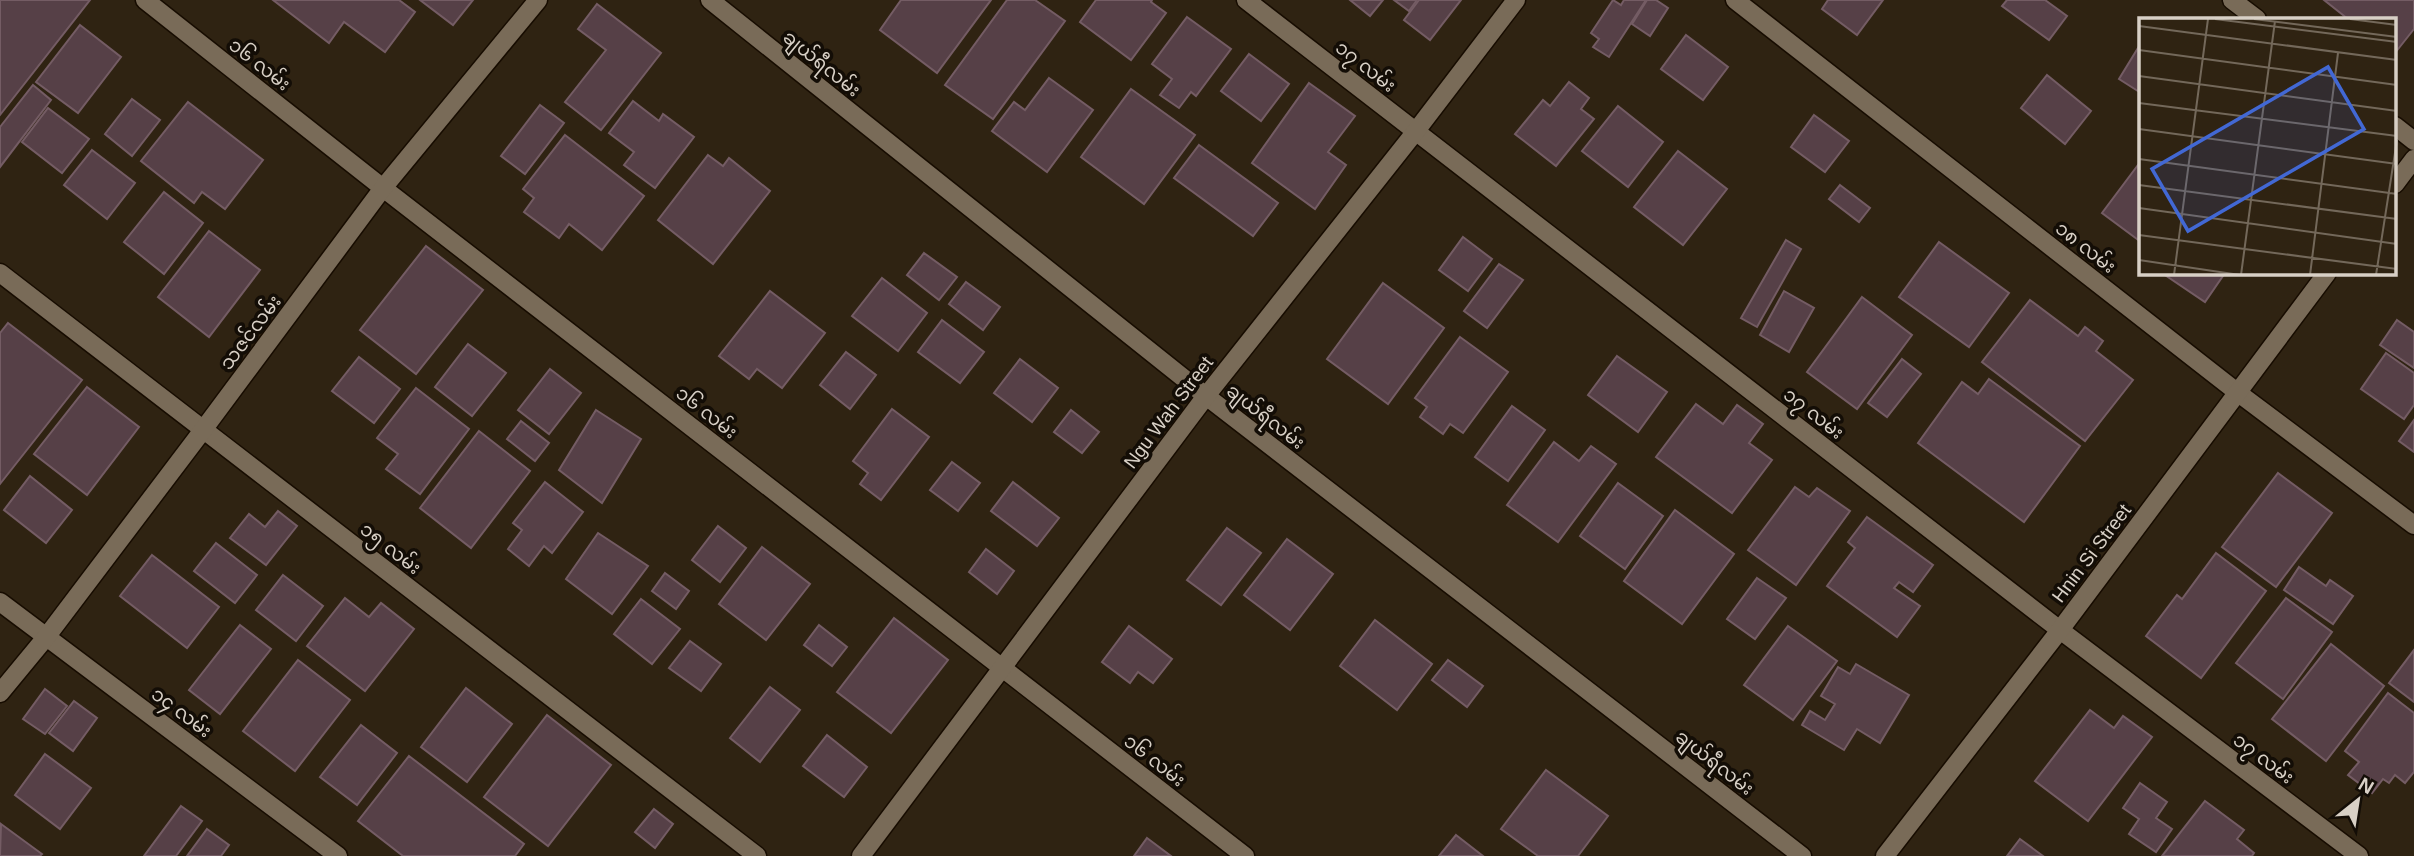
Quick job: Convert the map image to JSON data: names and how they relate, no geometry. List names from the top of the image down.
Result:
{
  "streets": {
    "street": [
      "ချယ်ရီလမ်း",
      "၁၆ လမ်း",
      "၁၇ လမ်း",
      "၁၈ လမ်း",
      "သဇင်လမ်း",
      "Ngu Wah Street",
      "၁၅ လမ်း",
      "Hnin Si Street",
      "၁၄ လမ်း"
    ]
  },
  "crossings": [
    ["ချယ်ရီလမ်း", "Ngu Wah Street"],
    ["၁၆ လမ်း", "သဇင်လမ်း"],
    ["၁၆ လမ်း", "Ngu Wah Street"],
    ["၁၇ လမ်း", "Ngu Wah Street"],
    ["၁၇ လမ်း", "Hnin Si Street"],
    ["၁၈ လမ်း", "Hnin Si Street"],
    ["သဇင်လမ်း", "၁၅ လမ်း"],
    ["သဇင်လမ်း", "၁၄ လမ်း"]
  ],
  "north": "top right"
}
